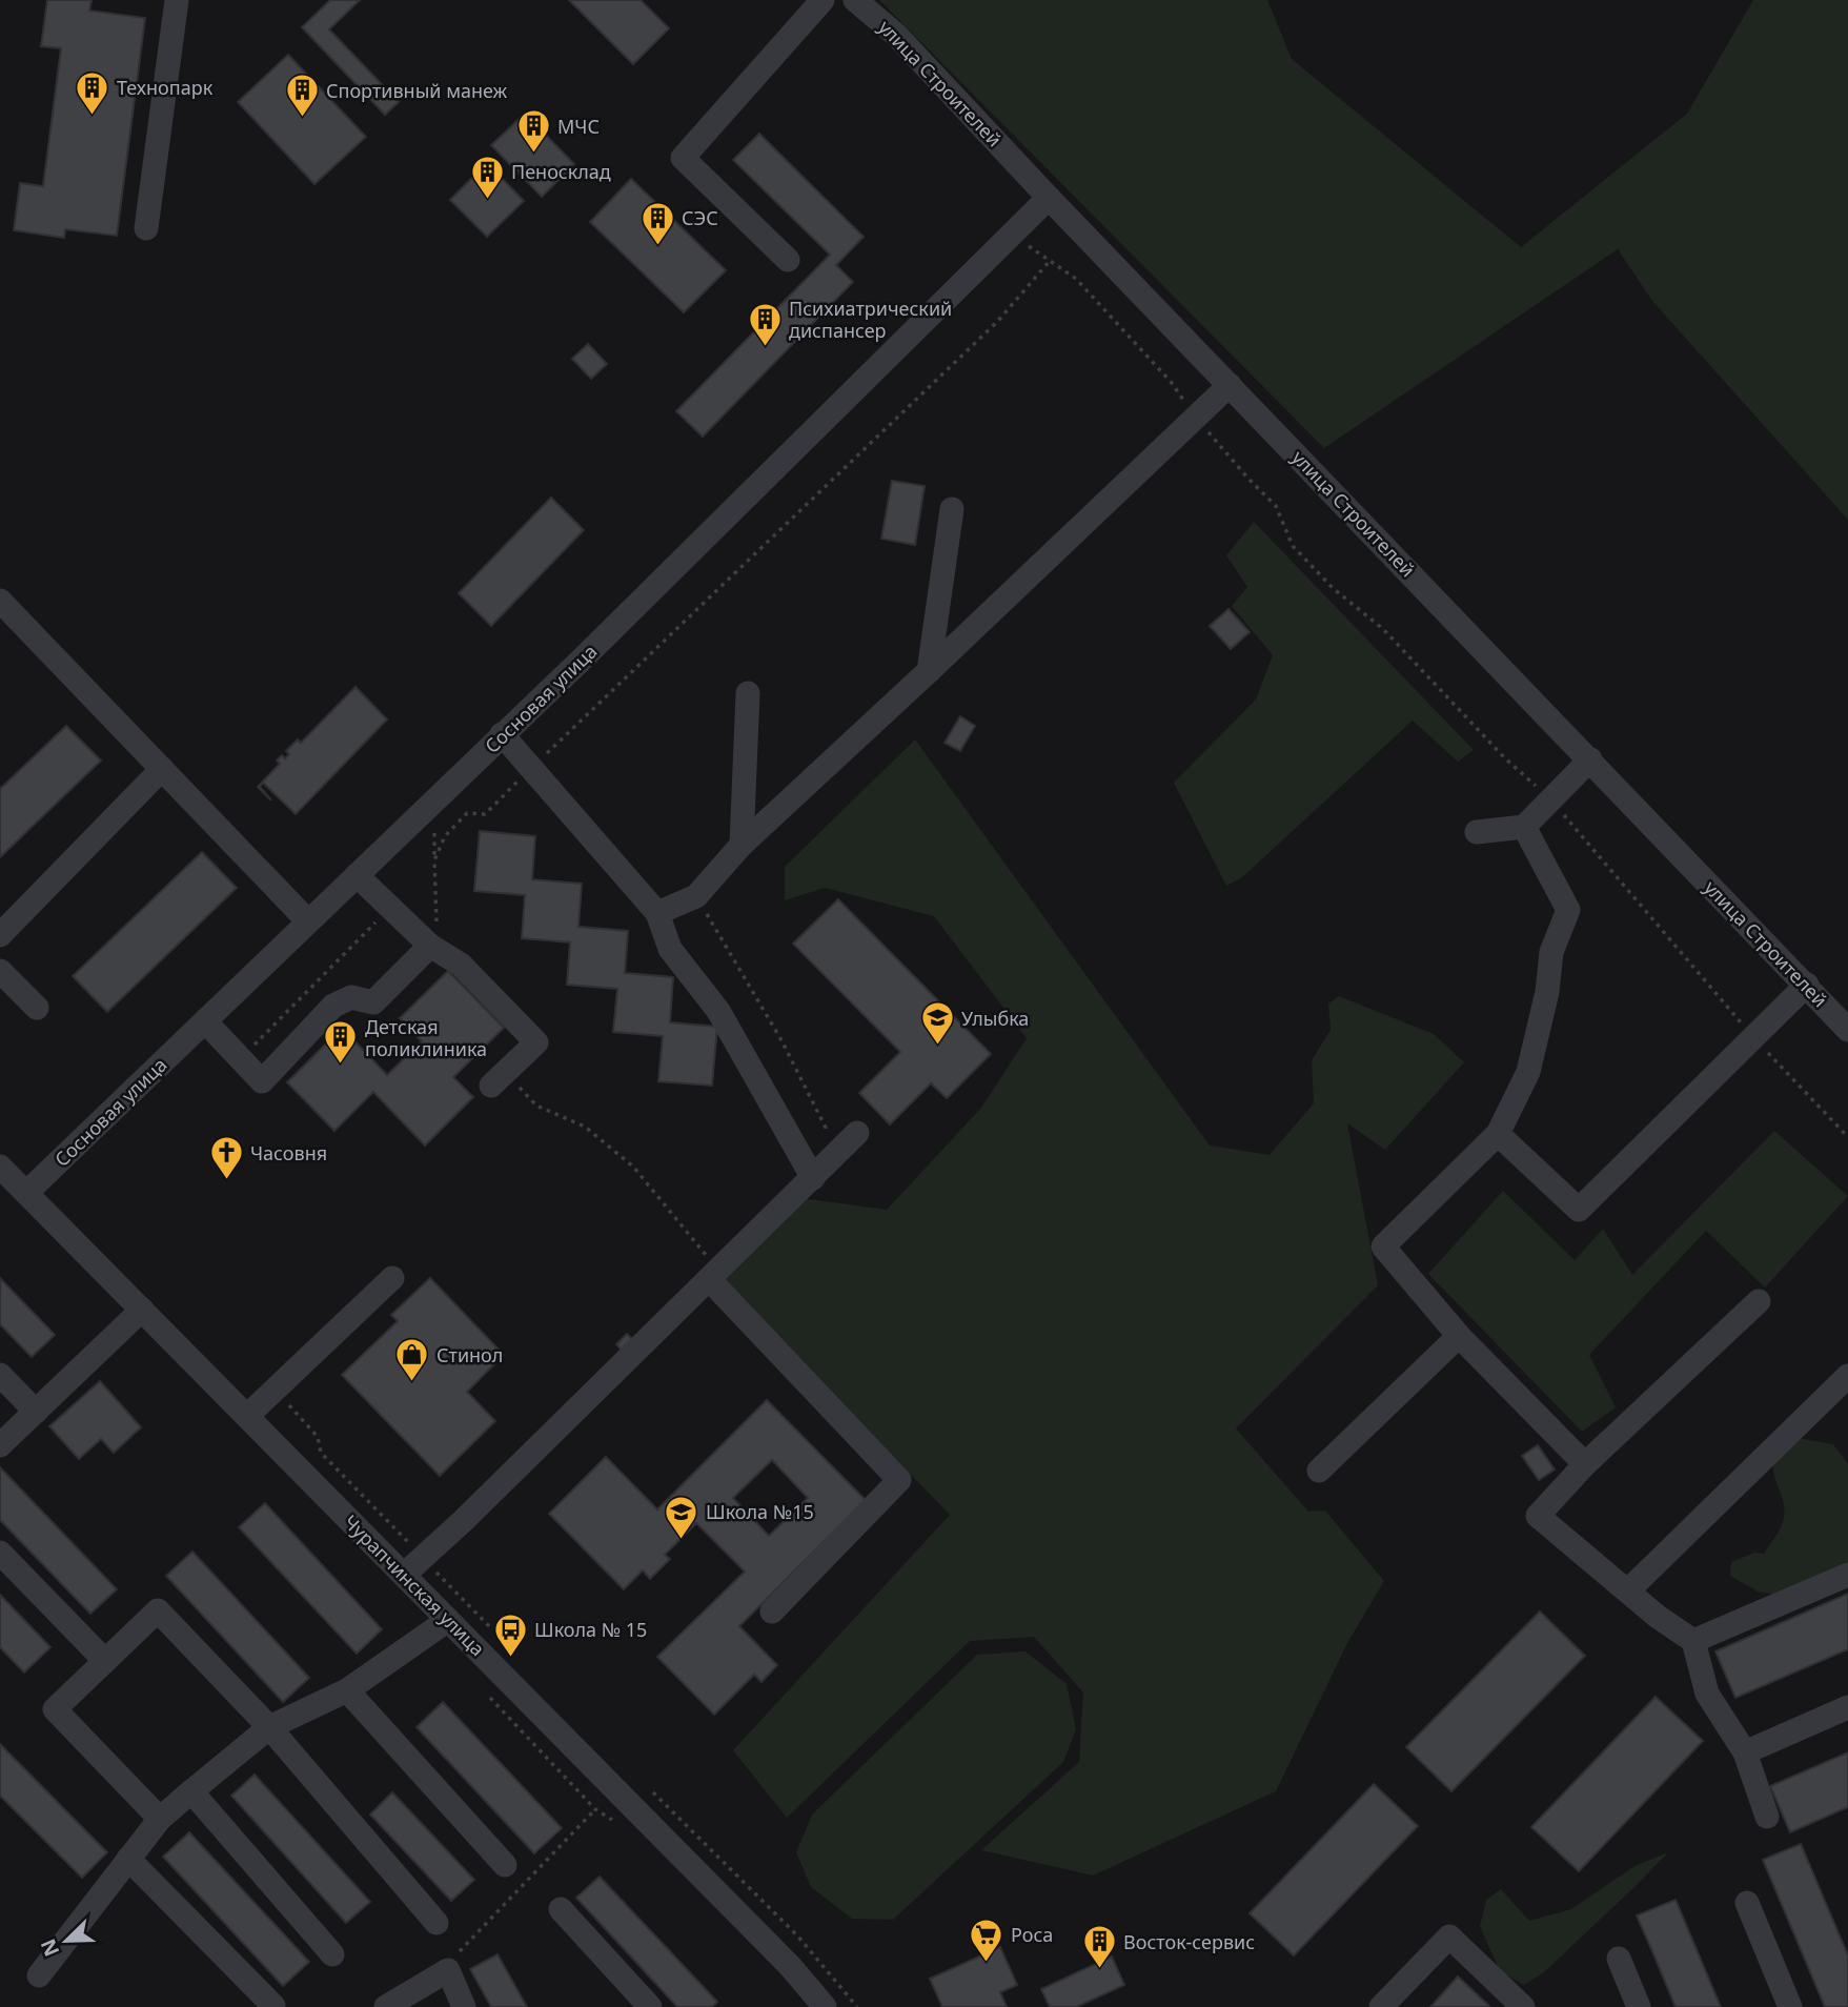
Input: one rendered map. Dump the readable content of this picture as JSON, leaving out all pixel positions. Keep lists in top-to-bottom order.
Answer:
{
  "streets": {
    "street": ["улица Строителей", "Сосновая улица", "Чурапчинская улица"]
  },
  "crossings": [
    ["улица Строителей", "Сосновая улица"],
    ["Сосновая улица", "Чурапчинская улица"]
  ],
  "places": {
    "building": [
      "Технопарк",
      "Спортивный манеж",
      "МЧС",
      "Пеносклад",
      "СЭС",
      "Психиатрический диспансер",
      "Детская поликлиника",
      "Восток-сервис"
    ],
    "school or university": ["Улыбка", "Школа №15"],
    "church": ["Часовня"],
    "shop": ["Стинол"],
    "bus stop": ["Школа № 15"],
    "supermarket": ["Роса"]
  },
  "north": "bottom left"
}
